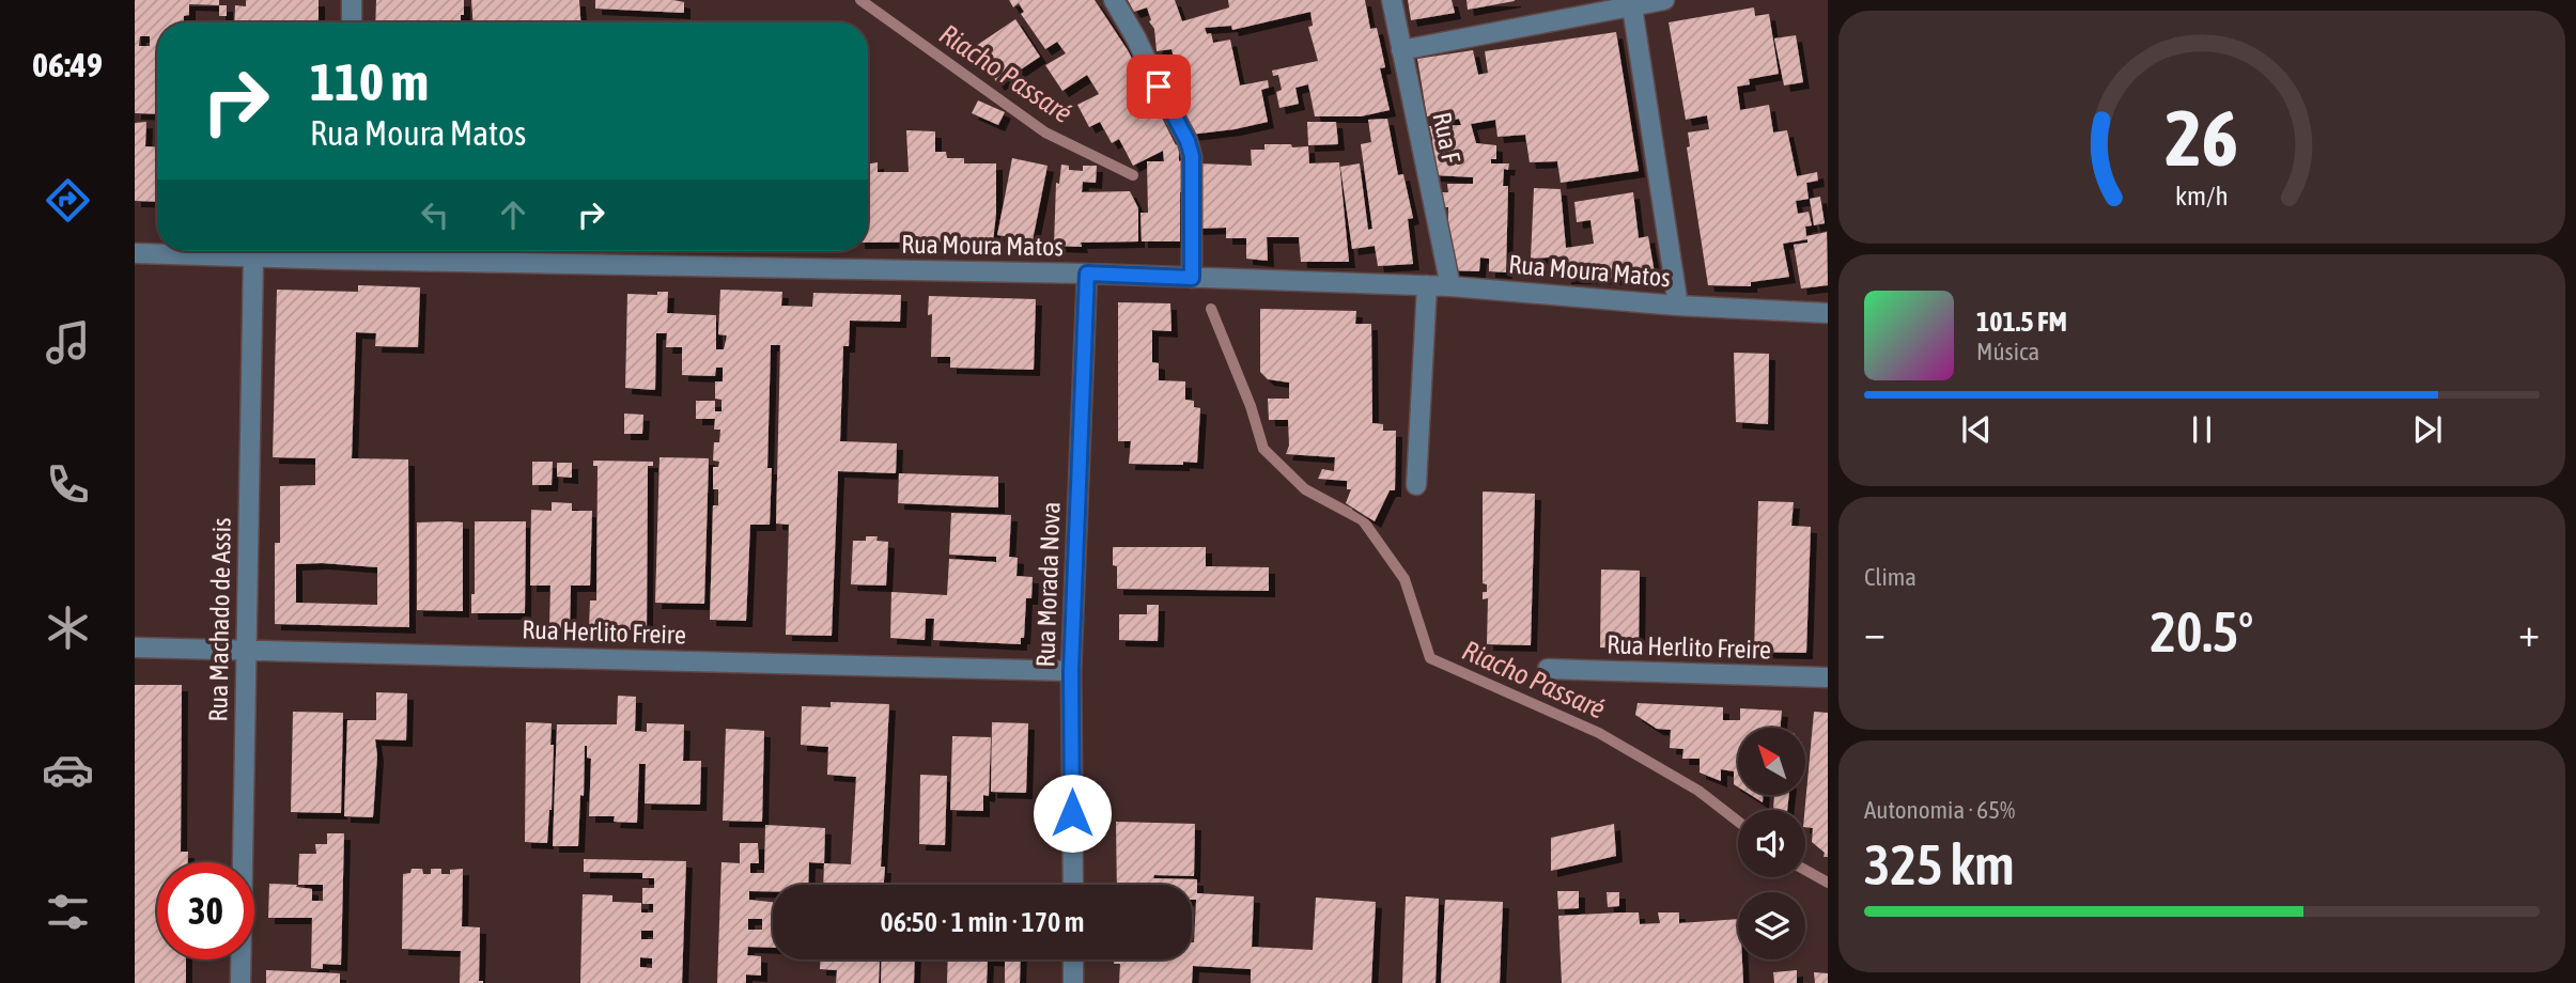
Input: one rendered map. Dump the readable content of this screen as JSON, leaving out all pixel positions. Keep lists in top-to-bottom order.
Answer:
{
  "streets": {
    "street": [
      "Rua F",
      "Rua Moura Matos",
      "Rua Morada Nova",
      "Rua Machado de Assis",
      "Rua Herlito Freire"
    ]
  },
  "crossings": [
    ["Rua F", "Rua Moura Matos"],
    ["Rua Moura Matos", "Rua Morada Nova"],
    ["Rua Moura Matos", "Rua Machado de Assis"],
    ["Rua Morada Nova", "Rua Herlito Freire"],
    ["Rua Machado de Assis", "Rua Herlito Freire"]
  ],
  "water": ["Riacho Passaré"],
  "north": "top left",
  "page": {
    "tabs": "06:49",
    "turn": ["110 m", "Rua Moura Matos"],
    "song": ["101.5 FM", "Música"],
    "tile": [
      "Clima",
      ["Autonomia · 65%", "325 km"]
    ],
    "heat": ["−", "20.5°", "+"],
    "limit": "30",
    "trip": "06:50 · 1 min · 170 m",
    "gauge": ["26", "km/h"]
  }
}
